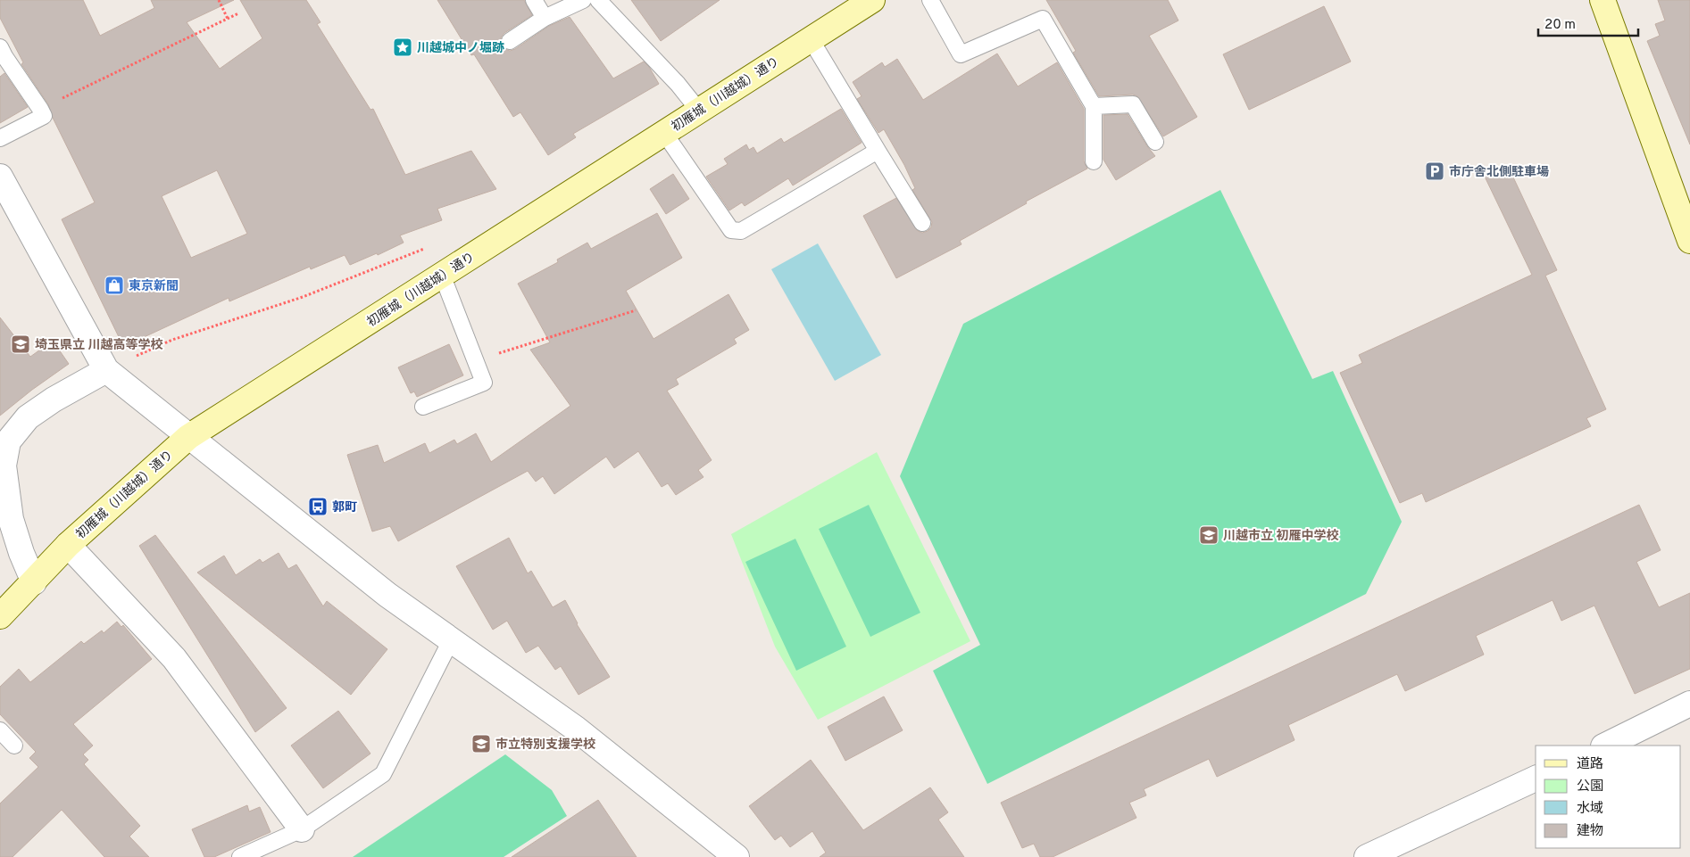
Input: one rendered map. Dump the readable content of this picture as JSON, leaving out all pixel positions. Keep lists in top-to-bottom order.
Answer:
{
  "streets": {
    "street": ["初雁城（川越城）通り"]
  },
  "places": {
    "place": ["川越城中ノ堀跡"],
    "parking": ["市庁舎北側駐車場"],
    "shop": ["東京新聞"],
    "school or university": ["埼玉県立 川越高等学校", "川越市立 初雁中学校", "市立特別支援学校"],
    "bus stop": ["郭町"]
  },
  "legend": [
    "道路",
    "公園",
    "水域",
    "建物"
  ],
  "scale_bar": "20 m"
}
